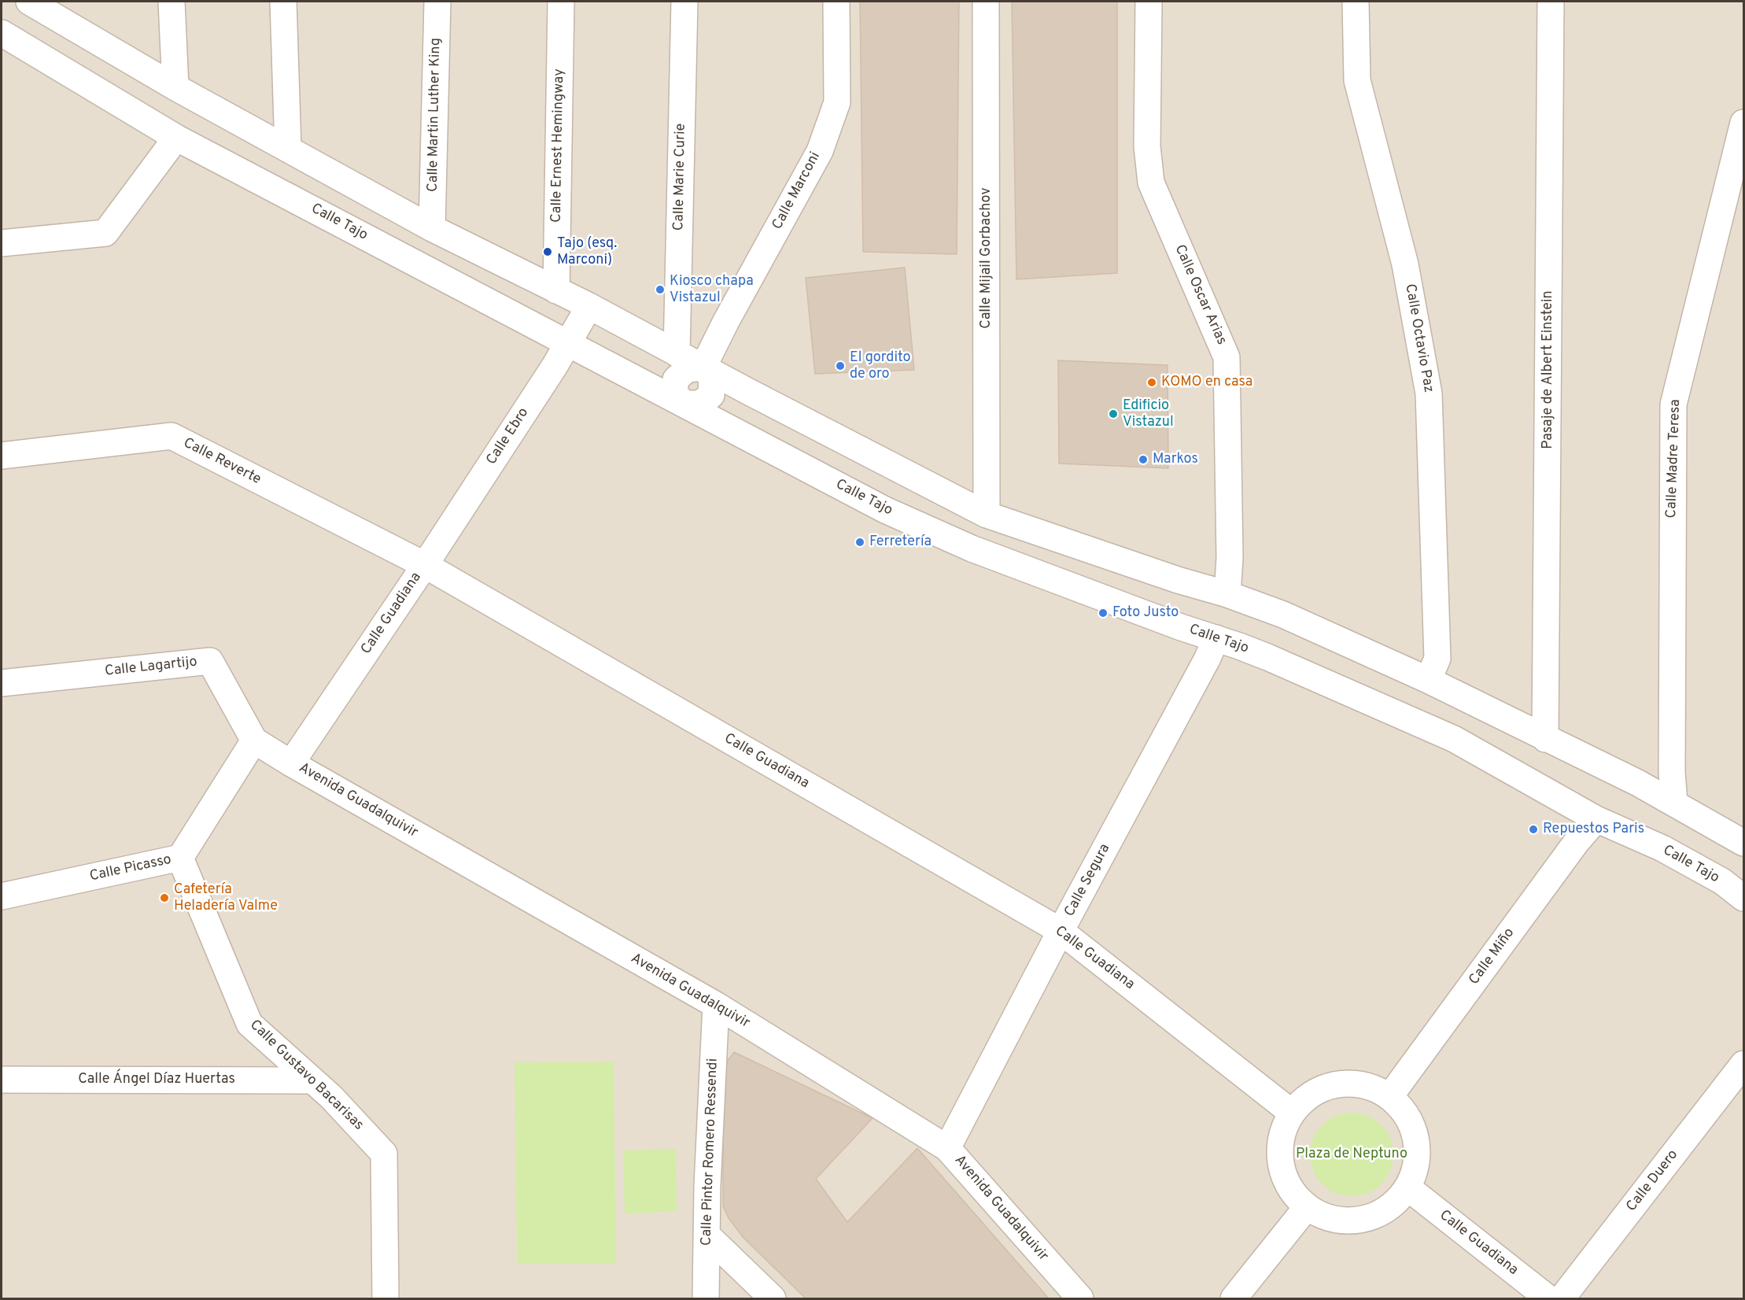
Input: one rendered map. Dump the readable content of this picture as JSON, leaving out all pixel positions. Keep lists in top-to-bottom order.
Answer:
{
  "streets": {
    "street": [
      "Calle Martin Luther King",
      "Calle Ernest Hemingway",
      "Calle Marie Curie",
      "Calle Marconi",
      "Calle Tajo",
      "Calle Mijail Gorbachov",
      "Calle Oscar Arias",
      "Calle Octavio Paz",
      "Pasaje de Albert Einstein",
      "Calle Ebro",
      "Calle Madre Teresa",
      "Calle Reverte",
      "Calle Guadiana",
      "Calle Lagartijo",
      "Avenida Guadalquivir",
      "Calle Picasso",
      "Calle Segura",
      "Calle Miño",
      "Calle Gustavo Bacarisas",
      "Calle Ángel Díaz Huertas",
      "Calle Pintor Romero Ressendi",
      "Calle Duero"
    ]
  },
  "crossings": [
    ["Calle Tajo", "Calle Ebro"],
    ["Calle Tajo", "Calle Segura"],
    ["Calle Tajo", "Calle Miño"],
    ["Calle Ebro", "Calle Reverte"],
    ["Calle Ebro", "Calle Guadiana"],
    ["Calle Reverte", "Calle Guadiana"],
    ["Calle Guadiana", "Avenida Guadalquivir"],
    ["Calle Guadiana", "Calle Segura"],
    ["Calle Guadiana", "Calle Miño"],
    ["Calle Lagartijo", "Avenida Guadalquivir"],
    ["Calle Lagartijo", "Calle Picasso"],
    ["Avenida Guadalquivir", "Calle Picasso"],
    ["Avenida Guadalquivir", "Calle Segura"],
    ["Avenida Guadalquivir", "Calle Pintor Romero Ressendi"],
    ["Calle Picasso", "Calle Gustavo Bacarisas"],
    ["Calle Gustavo Bacarisas", "Calle Ángel Díaz Huertas"]
  ],
  "parks": ["Plaza de Neptuno"],
  "places": [
    "Tajo (esq. Marconi)",
    "Kiosco chapa Vistazul",
    "El gordito de oro",
    "KOMO en casa",
    "Edificio Vistazul",
    "Markos",
    "Ferretería",
    "Foto Justo",
    "Repuestos Paris",
    "Cafetería Heladería Valme"
  ]
}
